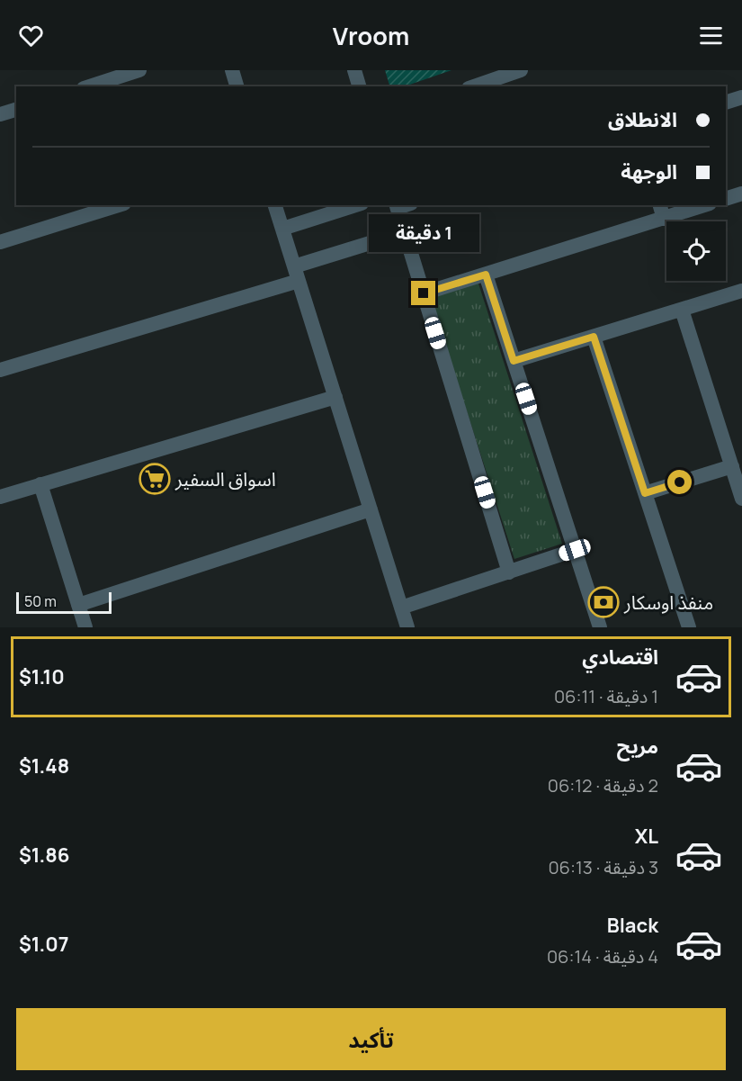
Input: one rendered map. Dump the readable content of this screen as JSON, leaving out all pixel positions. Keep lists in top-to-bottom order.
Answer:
{
  "places": {
    "supermarket": ["اسواق السفير"],
    "bank": ["منفذ اوسكار"]
  },
  "scale_bar": "50 m",
  "page": {
    "header": "Vroom",
    "banner": ["الانطلاق", "الوجهة"],
    "bubble": "1 دقيقة",
    "scale": "50 m",
    "list": [
      {
        "name": "اقتصادي",
        "note": "1 دقيقة · 06:11",
        "value": "$1.10"
      },
      {
        "name": "مريح",
        "note": "2 دقيقة · 06:12",
        "value": "$1.48"
      },
      {
        "name": "XL",
        "note": "3 دقيقة · 06:13",
        "value": "$1.86"
      },
      {
        "name": "Black",
        "note": "4 دقيقة · 06:14",
        "value": "$1.07"
      }
    ],
    "buttons": "تأكيد"
  }
}
